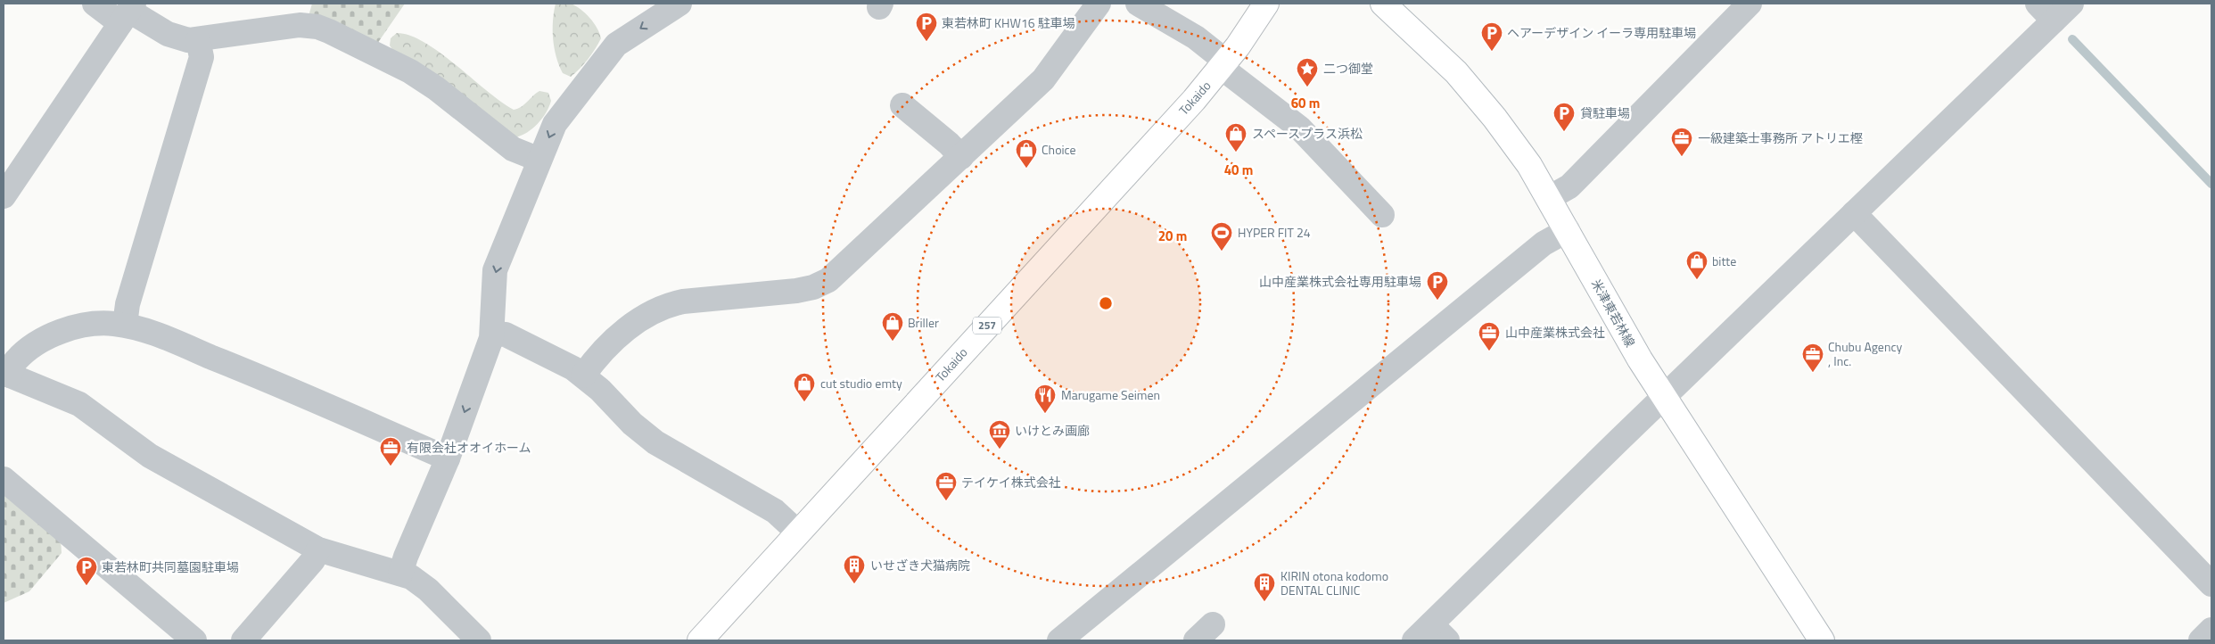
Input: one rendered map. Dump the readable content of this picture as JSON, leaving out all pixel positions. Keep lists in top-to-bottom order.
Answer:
{
  "streets": {
    "main road": ["Tokaido", "米津東若林線", "257"]
  },
  "places": {
    "parking": [
      "東若林町 KHW16 駐車場",
      "ヘアーデザイン イーラ専用駐車場",
      "貸駐車場",
      "山中産業株式会社専用駐車場",
      "東若林町共同墓園駐車場"
    ],
    "place": ["二つ御堂"],
    "shop": [
      "スペースプラス浜松",
      "Choice",
      "bitte",
      "Briller",
      "cut studio emty"
    ],
    "office": [
      "一級建築士事務所 アトリエ樫",
      "山中産業株式会社",
      "Chubu Agency , Inc.",
      "有限会社オオイホーム",
      "テイケイ株式会社"
    ],
    "sports": ["HYPER FIT 24"],
    "restaurant": ["Marugame Seimen"],
    "museum": ["いけとみ画廊"],
    "building": ["いせざき犬猫病院", "KIRIN otona kodomo DENTAL CLINIC"]
  },
  "rings": ["60 m", "40 m", "20 m"]
}
